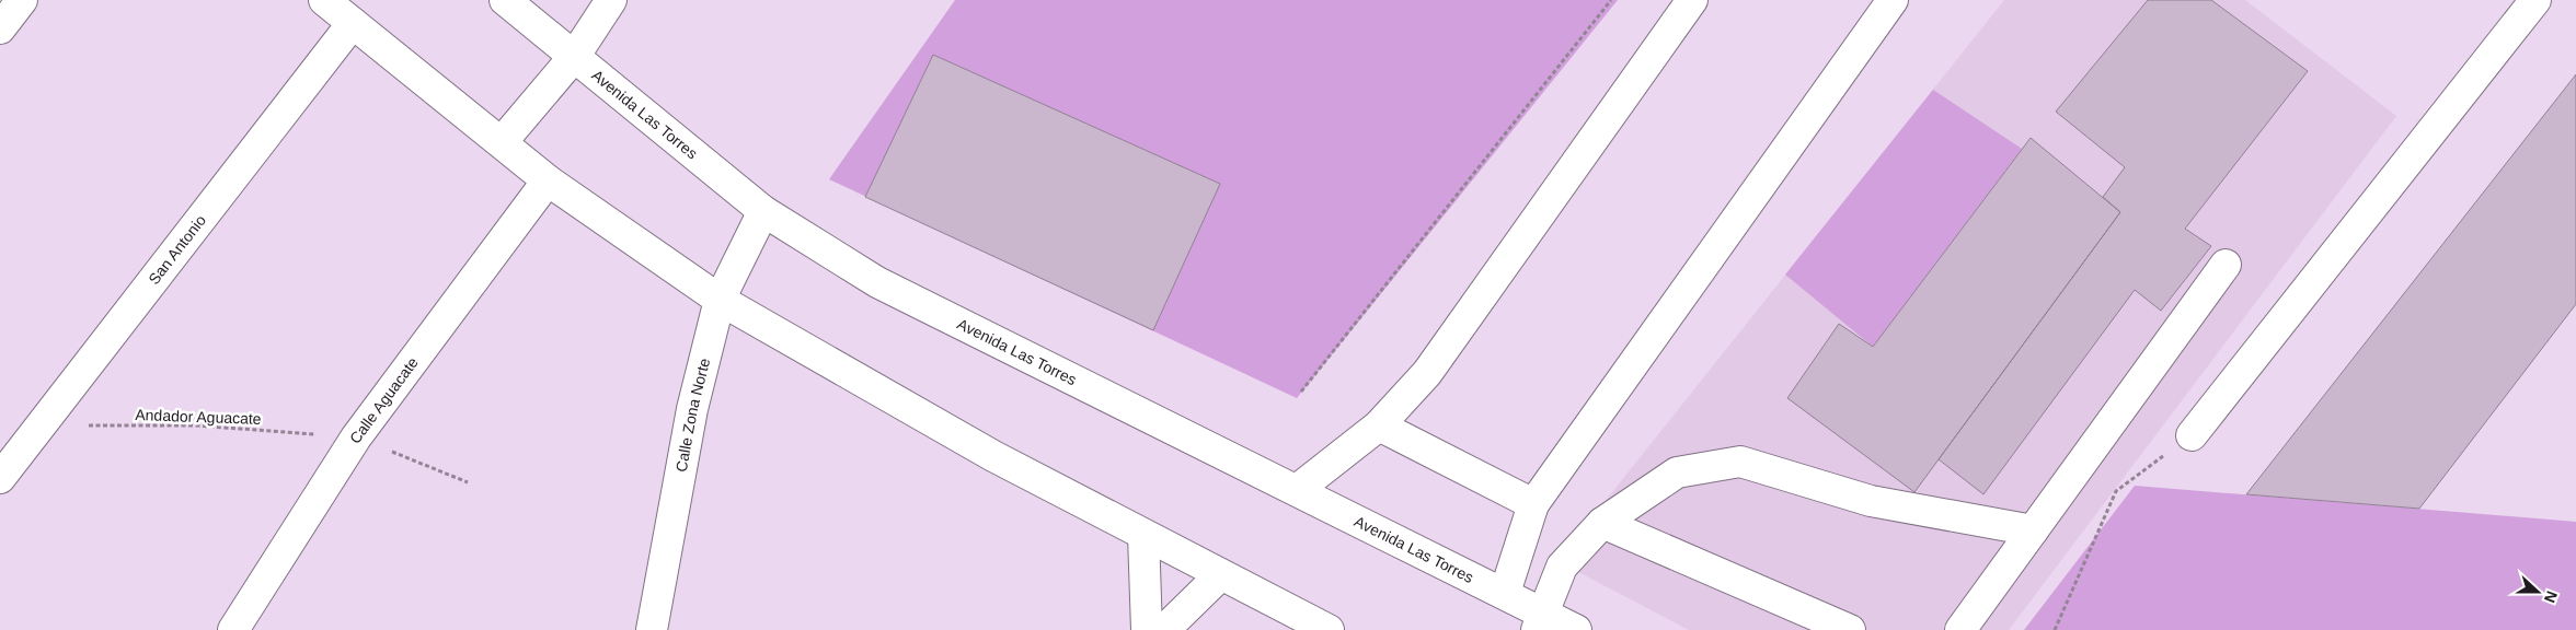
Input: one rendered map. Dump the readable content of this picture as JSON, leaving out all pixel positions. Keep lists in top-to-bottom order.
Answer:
{
  "streets": {
    "street": [
      "Avenida Las Torres",
      "San Antonio",
      "Calle Aguacate",
      "Calle Zona Norte"
    ],
    "path": ["Andador Aguacate"]
  },
  "crossings": [
    ["Avenida Las Torres", "Calle Zona Norte"],
    ["San Antonio", "Andador Aguacate"],
    ["Calle Aguacate", "Andador Aguacate"]
  ],
  "north": "right"
}
